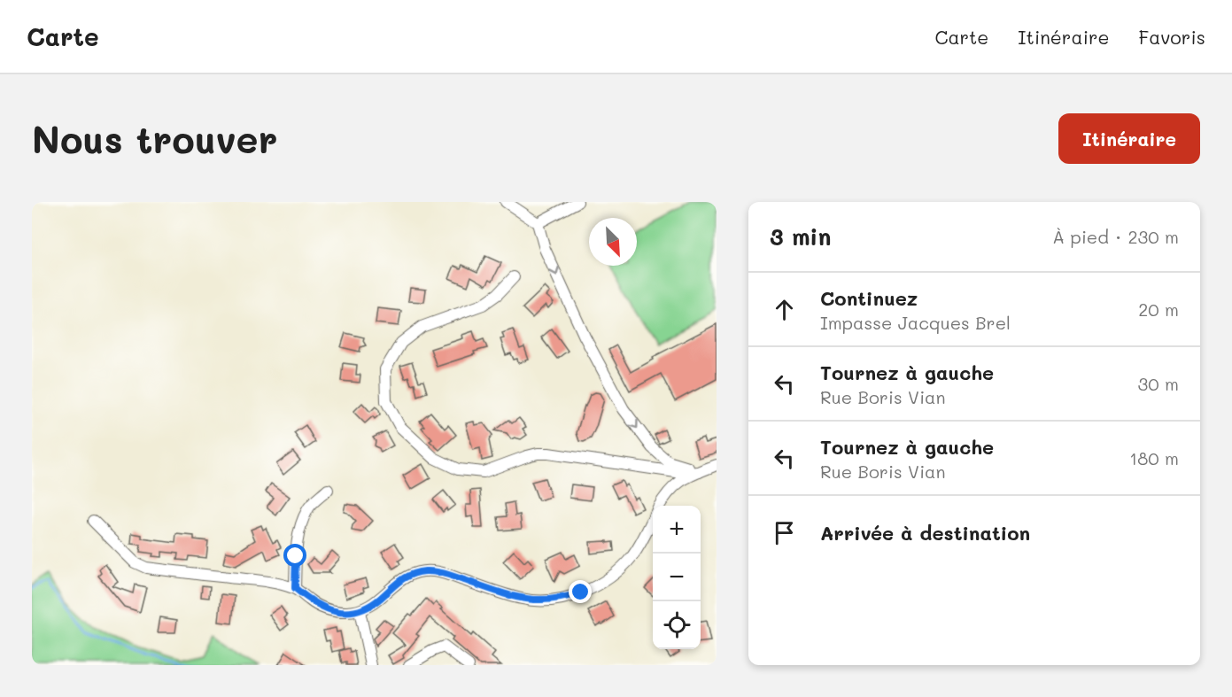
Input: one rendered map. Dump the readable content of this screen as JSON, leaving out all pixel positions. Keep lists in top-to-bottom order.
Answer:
{
  "north": "bottom right",
  "page": {
    "header": "Carte",
    "nav": ["Carte", "Itinéraire", "Favoris"],
    "buttons": "Itinéraire",
    "title": "Nous trouver",
    "heading": ["3 min", "À pied · 230 m"],
    "list": [
      ["Continuez", "Impasse Jacques Brel", "20 m"],
      ["Tournez à gauche", "Rue Boris Vian", "30 m"],
      ["Tournez à gauche", "Rue Boris Vian", "180 m"],
      "Arrivée à destination"
    ],
    "map_buttons": ["+", "−"]
  }
}
